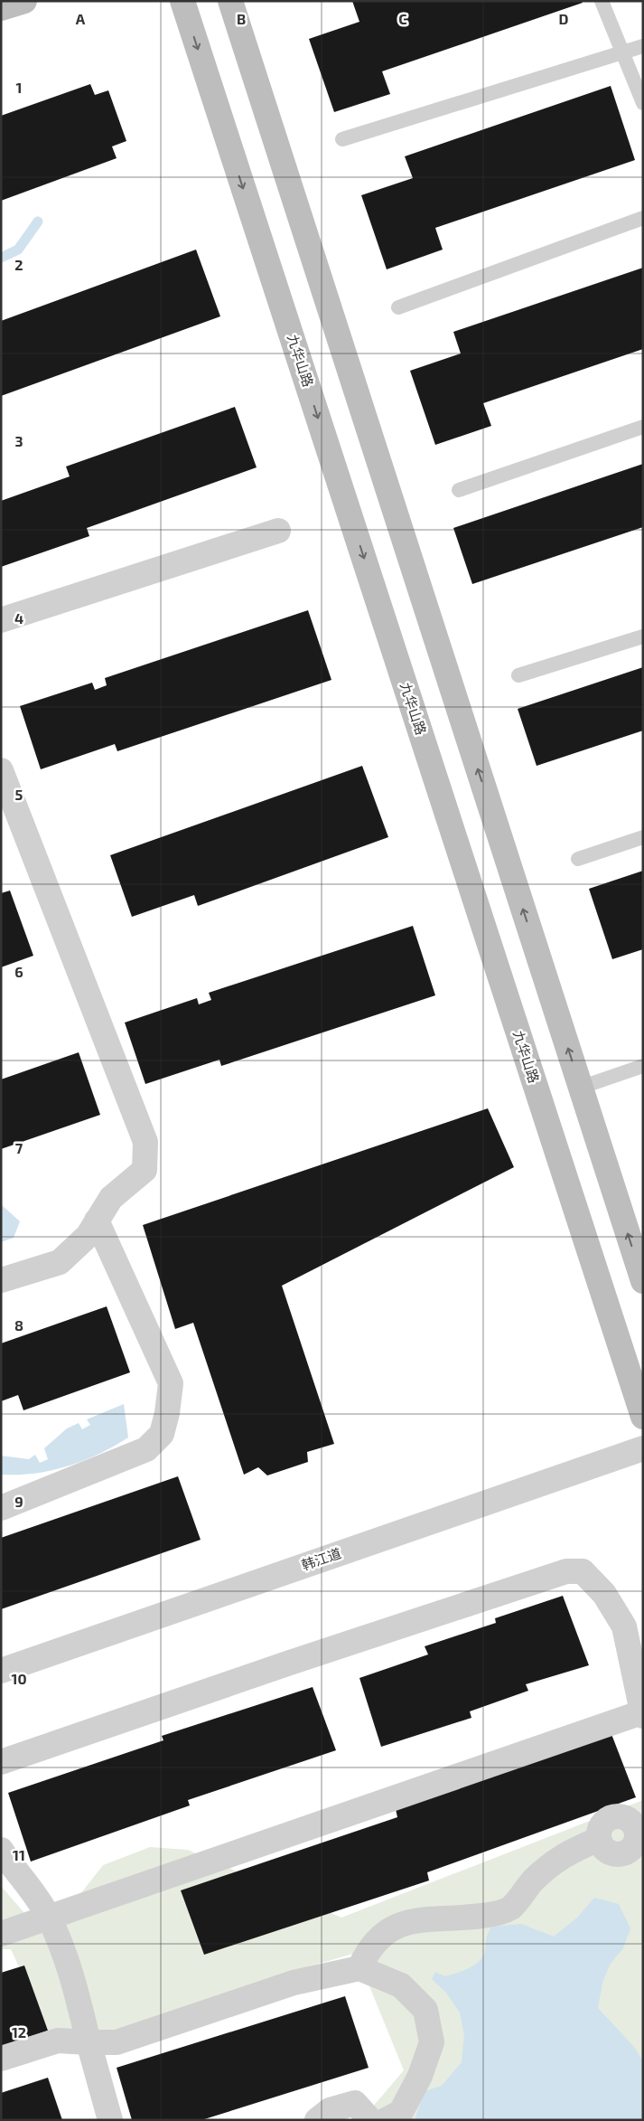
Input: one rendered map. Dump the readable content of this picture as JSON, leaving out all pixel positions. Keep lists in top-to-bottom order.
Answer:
{
  "streets": {
    "street": ["九华山路", "韩江道"]
  },
  "grid": {
    "columns": [
      "A",
      "B",
      "C",
      "D"
    ],
    "rows": [
      "1",
      "2",
      "3",
      "4",
      "5",
      "6",
      "7",
      "8",
      "9",
      "10",
      "11",
      "12"
    ]
  }
}
